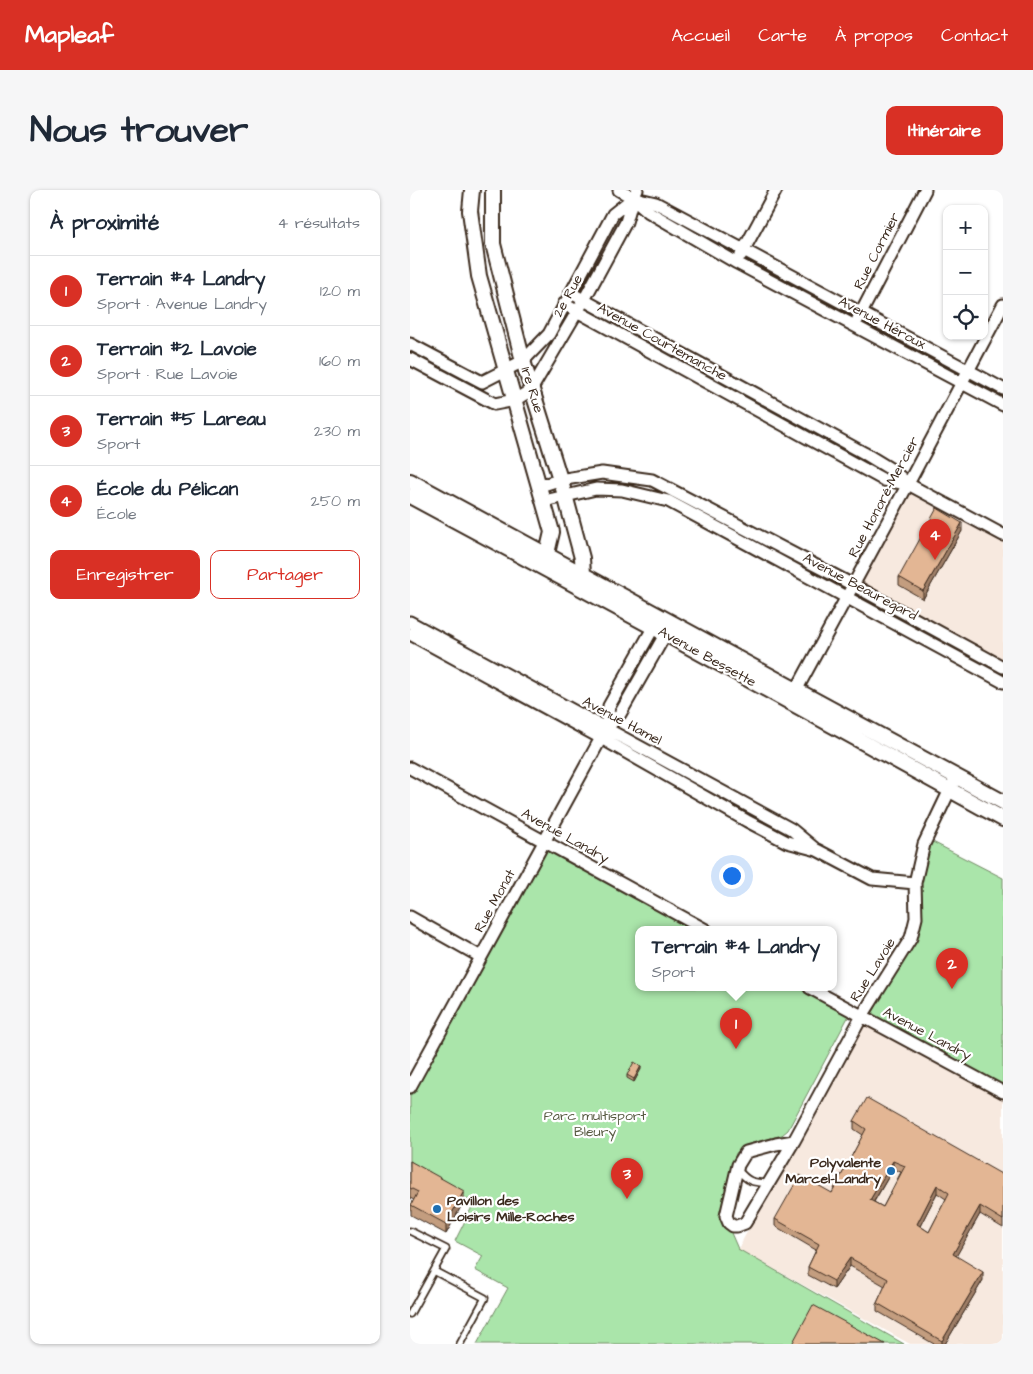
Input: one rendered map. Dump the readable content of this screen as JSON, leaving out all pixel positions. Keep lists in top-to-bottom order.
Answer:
{
  "streets": {
    "street": [
      "Rue Cormier",
      "2e Rue",
      "Avenue Héroux",
      "Avenue Courtemanche",
      "1re Rue",
      "Rue Honoré-Mercier",
      "Avenue Beauregard",
      "Avenue Bessette",
      "Avenue Hamel",
      "Avenue Landry",
      "Rue Monat",
      "Rue Lavoie"
    ]
  },
  "crossings": [
    ["Rue Cormier", "Avenue Héroux"],
    ["2e Rue", "Avenue Héroux"],
    ["2e Rue", "Avenue Courtemanche"],
    ["2e Rue", "1re Rue"],
    ["Avenue Héroux", "Rue Honoré-Mercier"],
    ["Avenue Courtemanche", "Rue Honoré-Mercier"],
    ["1re Rue", "Avenue Beauregard"],
    ["1re Rue", "Avenue Bessette"],
    ["Rue Honoré-Mercier", "Avenue Beauregard"],
    ["Rue Honoré-Mercier", "Avenue Bessette"],
    ["Avenue Bessette", "Rue Monat"],
    ["Avenue Bessette", "Rue Lavoie"],
    ["Avenue Hamel", "Rue Monat"],
    ["Avenue Hamel", "Rue Lavoie"],
    ["Avenue Landry", "Rue Monat"],
    ["Avenue Landry", "Rue Lavoie"]
  ],
  "parks": ["Parc multisport Bleury"],
  "places": ["Polyvalente Marcel-Landry", "Pavillon des Loisirs Mille-Roches"],
  "page": {
    "header": "Mapleaf",
    "nav": [
      "Accueil",
      "Carte",
      "À propos",
      "Contact"
    ],
    "title": "Nous trouver",
    "buttons": [
      "Itinéraire",
      ["Enregistrer", "Partager"]
    ],
    "heading": ["À proximité", "4 résultats"],
    "map_buttons": ["+", "−"],
    "list": [
      {
        "mark": "1",
        "name": "Terrain #4 Landry",
        "note": "Sport · Avenue Landry",
        "value": "120 m"
      },
      {
        "mark": "2",
        "name": "Terrain #2 Lavoie",
        "note": "Sport · Rue Lavoie",
        "value": "160 m"
      },
      {
        "mark": "3",
        "name": "Terrain #5 Lareau",
        "note": "Sport",
        "value": "230 m"
      },
      {
        "mark": "4",
        "name": "École du Pélican",
        "note": "École",
        "value": "250 m"
      }
    ],
    "pins": [
      "4",
      "2",
      "1",
      "3"
    ],
    "popup": ["Terrain #4 Landry", "Sport"]
  }
}
